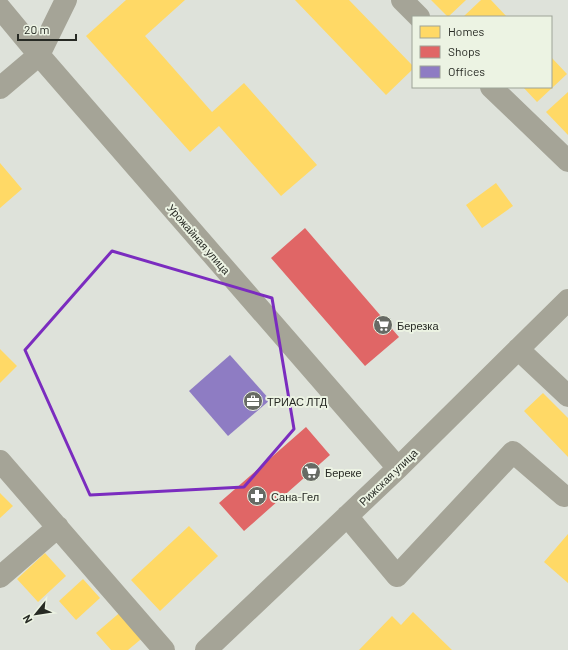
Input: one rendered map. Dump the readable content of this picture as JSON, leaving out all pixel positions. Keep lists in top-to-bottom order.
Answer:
{
  "streets": {
    "street": ["Урожайная улица", "Рижская улица"]
  },
  "crossings": [
    ["Урожайная улица", "Рижская улица"]
  ],
  "places": {
    "supermarket": ["Березка", "Береке"],
    "office": ["ТРИАС ЛТД"],
    "pharmacy": ["Сана-Гел"]
  },
  "legend": ["Homes", "Shops", "Offices"],
  "scale_bar": "20 m",
  "north": "bottom left"
}
